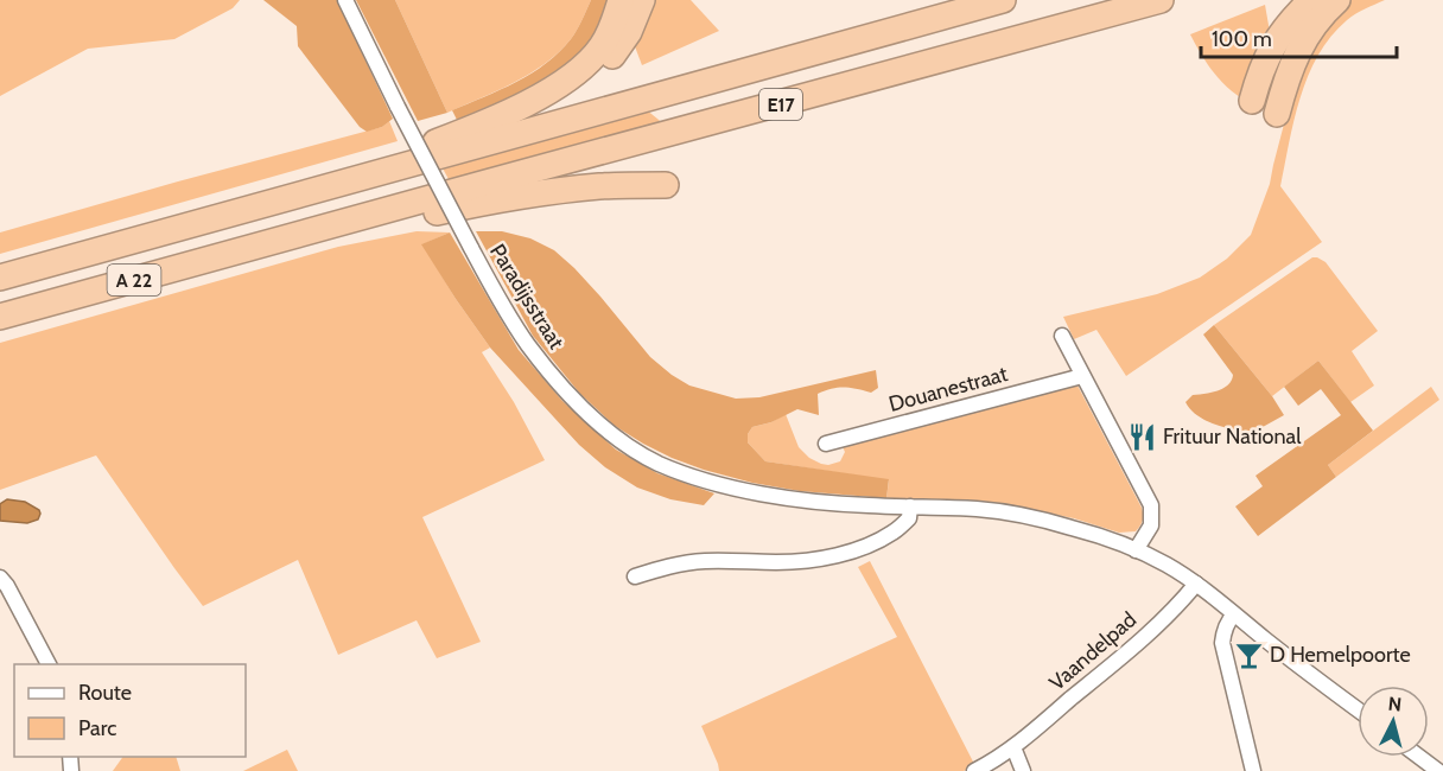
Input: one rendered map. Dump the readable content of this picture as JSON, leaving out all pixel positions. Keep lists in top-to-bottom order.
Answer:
{
  "streets": {
    "highway": ["E17", "A 22"],
    "street": ["Paradijsstraat", "Douanestraat", "Vaandelpad"]
  },
  "crossings": [
    ["E17", "A 22"],
    ["Paradijsstraat", "Vaandelpad"]
  ],
  "places": {
    "restaurant": ["Frituur National"],
    "bar": ["D Hemelpoorte"]
  },
  "legend": ["Route", "Parc"],
  "scale_bar": "100 m",
  "north": "top"
}
